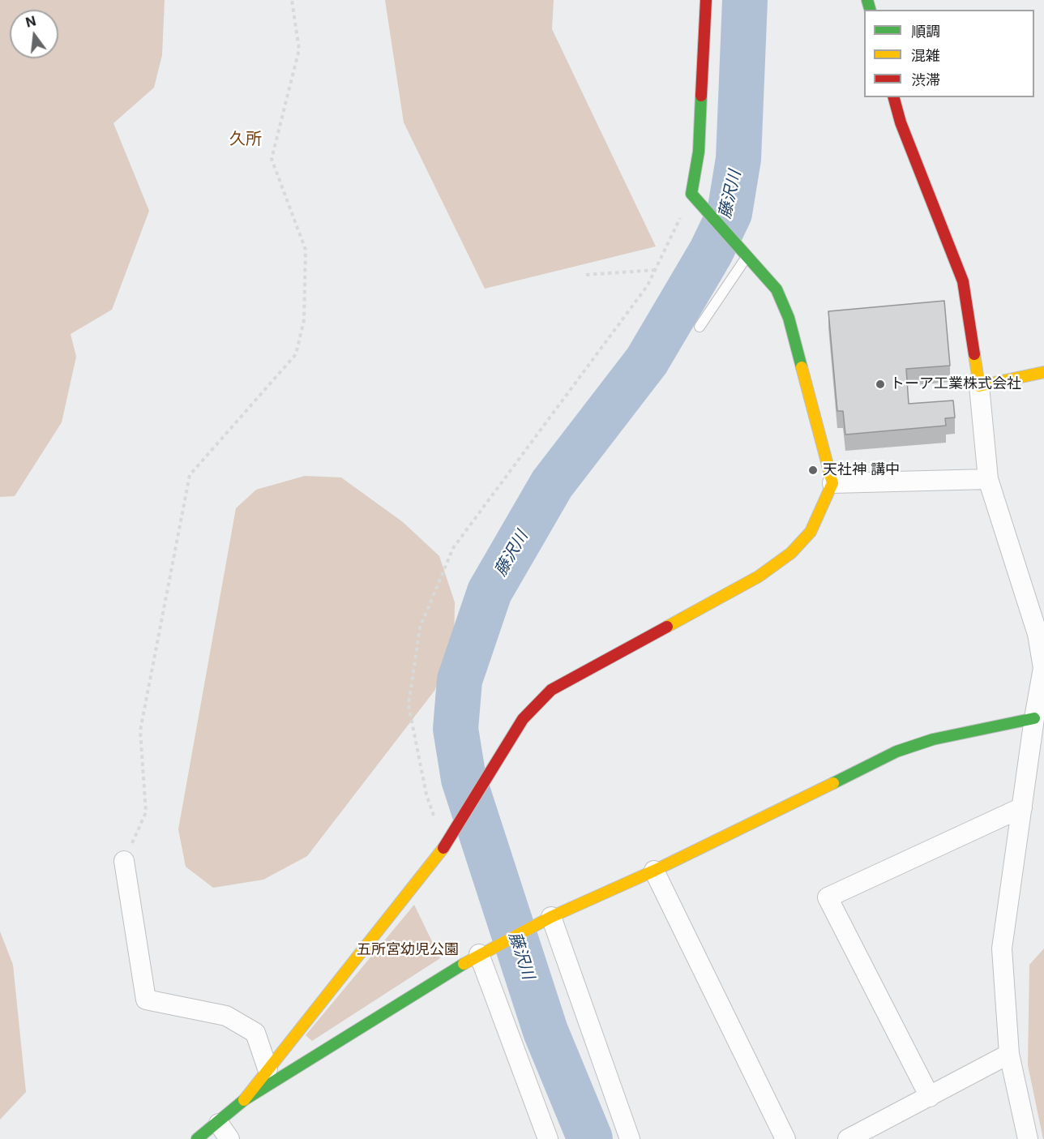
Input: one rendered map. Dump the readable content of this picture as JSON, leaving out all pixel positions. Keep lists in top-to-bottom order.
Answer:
{
  "districts": ["久所"],
  "water": ["藤沢川"],
  "parks": ["五所宮幼児公園"],
  "places": ["トーア工業株式会社", "天社神 講中"],
  "legend": ["順調", "混雑", "渋滞"],
  "north": "top"
}
